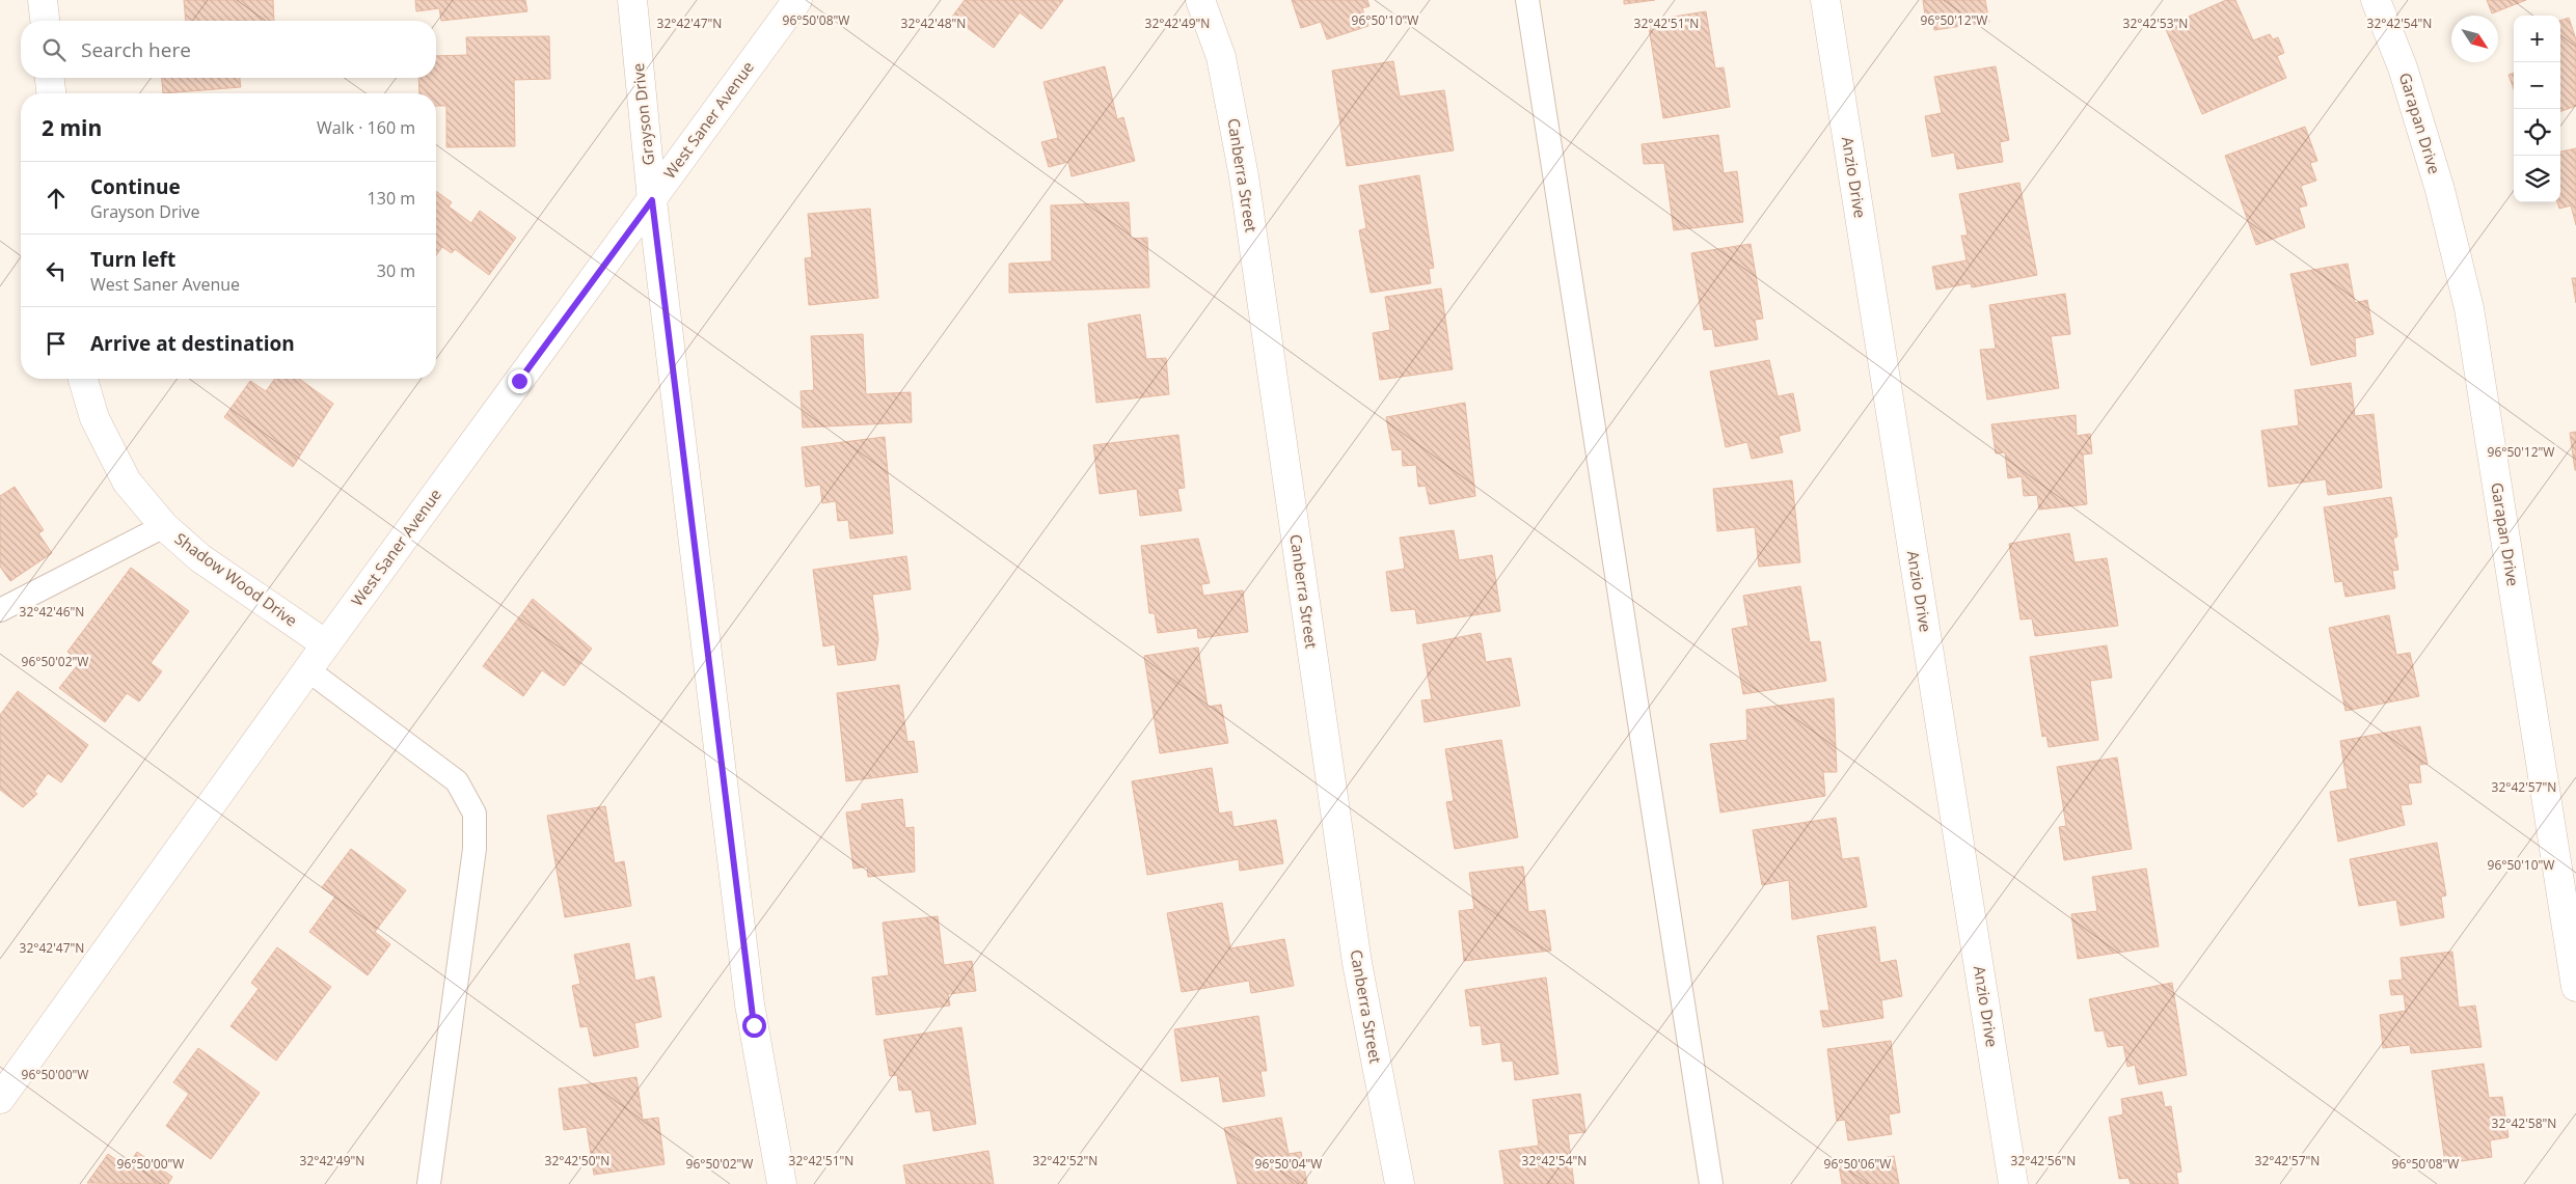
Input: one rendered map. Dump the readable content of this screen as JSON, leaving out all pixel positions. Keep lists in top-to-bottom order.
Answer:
{
  "streets": {
    "street": [
      "Grayson Drive",
      "West Saner Avenue",
      "Garapan Drive",
      "Canberra Street",
      "Anzio Drive",
      "Shadow Wood Drive"
    ]
  },
  "crossings": [
    ["Grayson Drive", "West Saner Avenue"],
    ["West Saner Avenue", "Shadow Wood Drive"]
  ],
  "north": "bottom right",
  "page": {
    "map_buttons": ["+", "−"],
    "search": "Search here",
    "heading": ["2 min", "Walk · 160 m"],
    "list": [
      ["Continue", "Grayson Drive", "130 m"],
      ["Turn left", "West Saner Avenue", "30 m"],
      "Arrive at destination"
    ]
  },
  "coordinates": [
    "96°50'12\"W",
    "96°50'08\"W",
    "96°50'10\"W",
    "32°42'47\"N",
    "32°42'49\"N",
    "32°42'51\"N",
    "32°42'53\"N",
    "32°42'54\"N",
    "32°42'48\"N",
    "32°42'46\"N",
    "96°50'02\"W",
    "32°42'57\"N",
    "96°50'00\"W",
    "32°42'58\"N",
    "32°42'50\"N",
    "32°42'52\"N",
    "32°42'56\"N",
    "96°50'04\"W",
    "96°50'06\"W"
  ]
}
